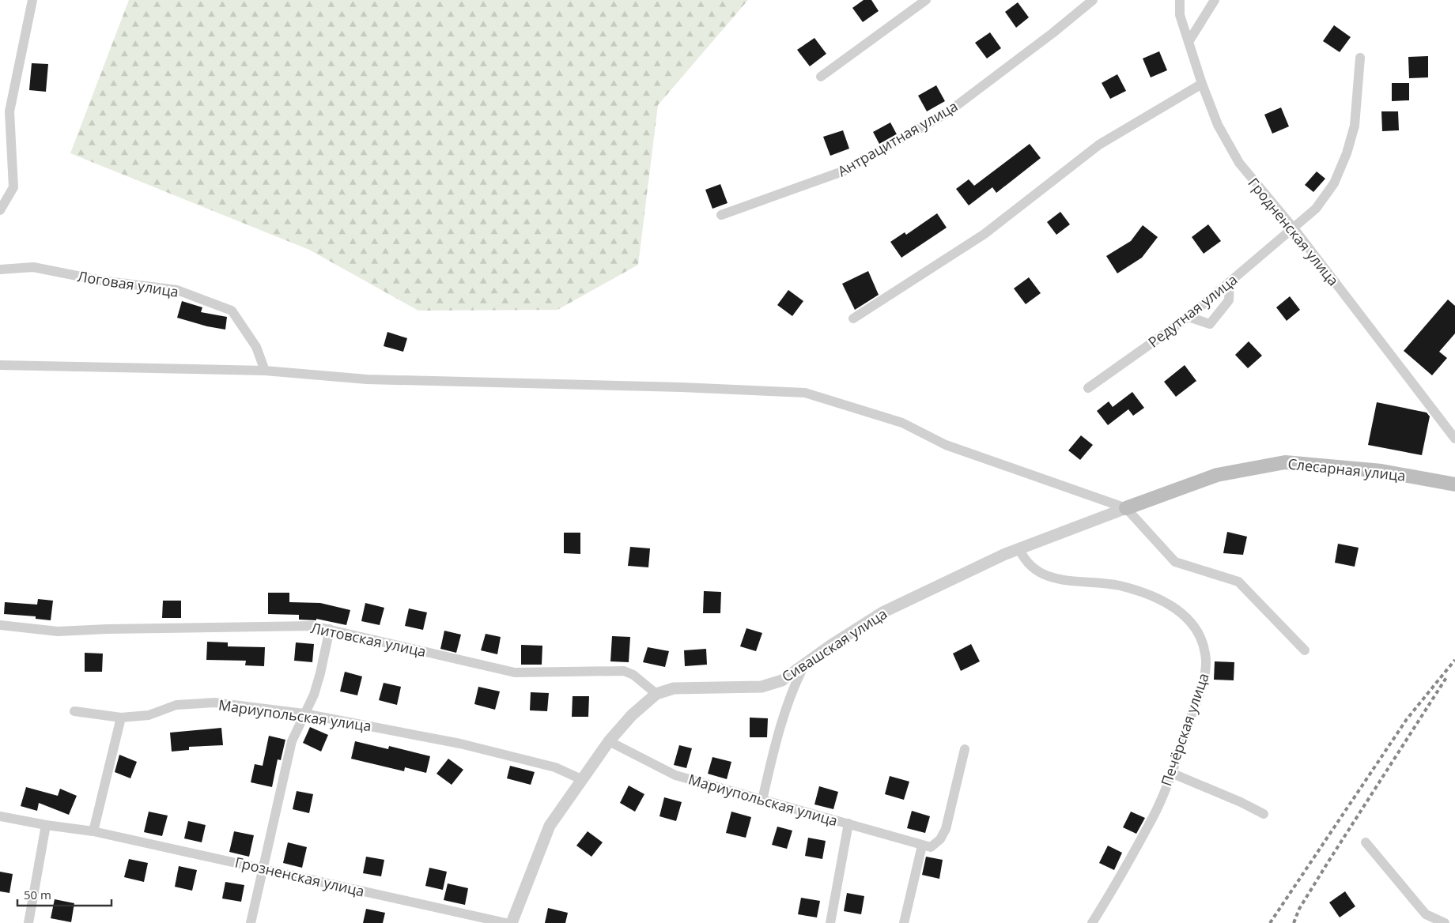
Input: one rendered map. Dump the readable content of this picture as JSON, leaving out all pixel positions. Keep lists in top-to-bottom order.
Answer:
{
  "streets": {
    "main road": ["Слесарная улица"],
    "street": [
      "Антрацитная улица",
      "Гродненская улица",
      "Логовая улица",
      "Редутная улица",
      "Литовская улица",
      "Сивашская улица",
      "Мариупольская улица",
      "Печёрская улица",
      "Грозненская улица"
    ]
  },
  "crossings": [
    ["Гродненская улица", "Редутная улица"],
    ["Слесарная улица", "Сивашская улица"],
    ["Литовская улица", "Сивашская улица"],
    ["Сивашская улица", "Мариупольская улица"],
    ["Сивашская улица", "Печёрская улица"]
  ],
  "scale_bar": "50 m"
}
